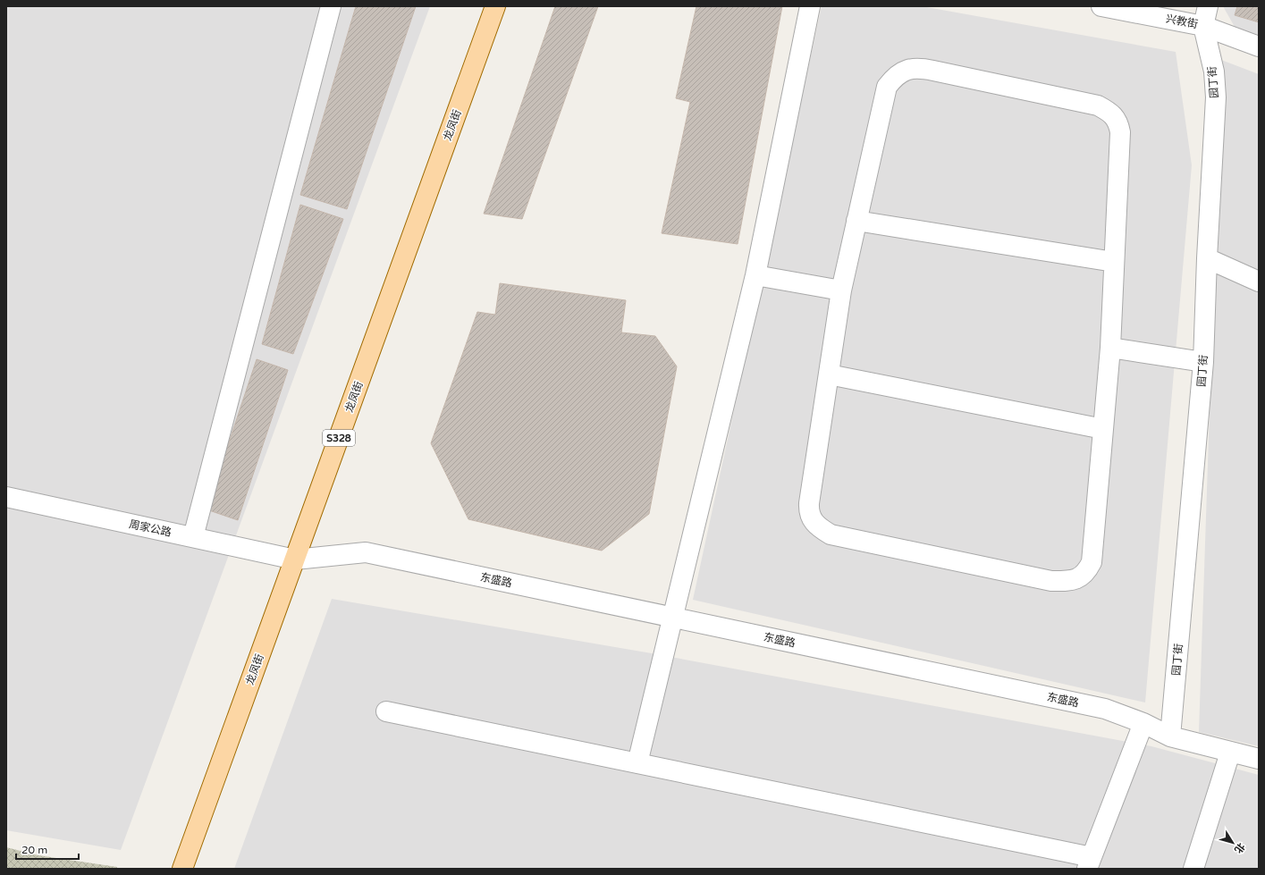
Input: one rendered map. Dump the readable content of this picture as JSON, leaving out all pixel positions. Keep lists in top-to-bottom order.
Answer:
{
  "streets": {
    "main road": ["龙凤街", "S328"],
    "street": [
      "兴教街",
      "园丁街",
      "周家公路",
      "东盛路"
    ]
  },
  "crossings": [
    ["兴教街", "园丁街"],
    ["园丁街", "东盛路"],
    ["龙凤街", "周家公路"],
    ["龙凤街", "东盛路"],
    ["周家公路", "东盛路"]
  ],
  "scale_bar": "20 m",
  "north": "bottom right"
}
